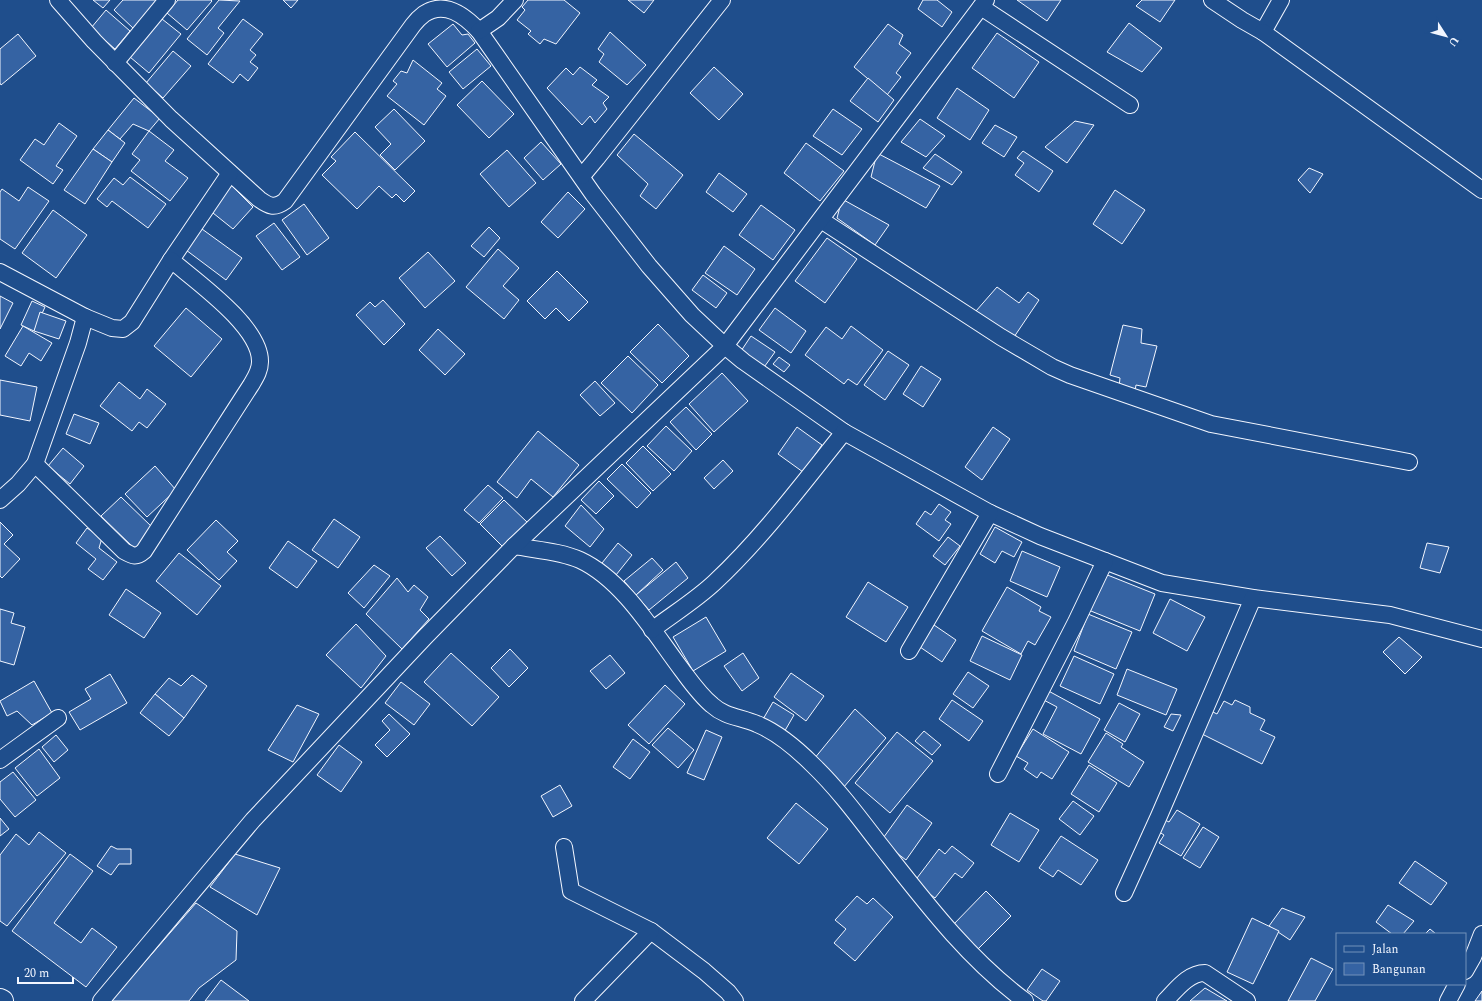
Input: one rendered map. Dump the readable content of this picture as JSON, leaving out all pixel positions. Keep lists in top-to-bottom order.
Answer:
{
  "legend": ["Jalan", "Bangunan"],
  "scale_bar": "20 m",
  "north": "bottom right"
}
